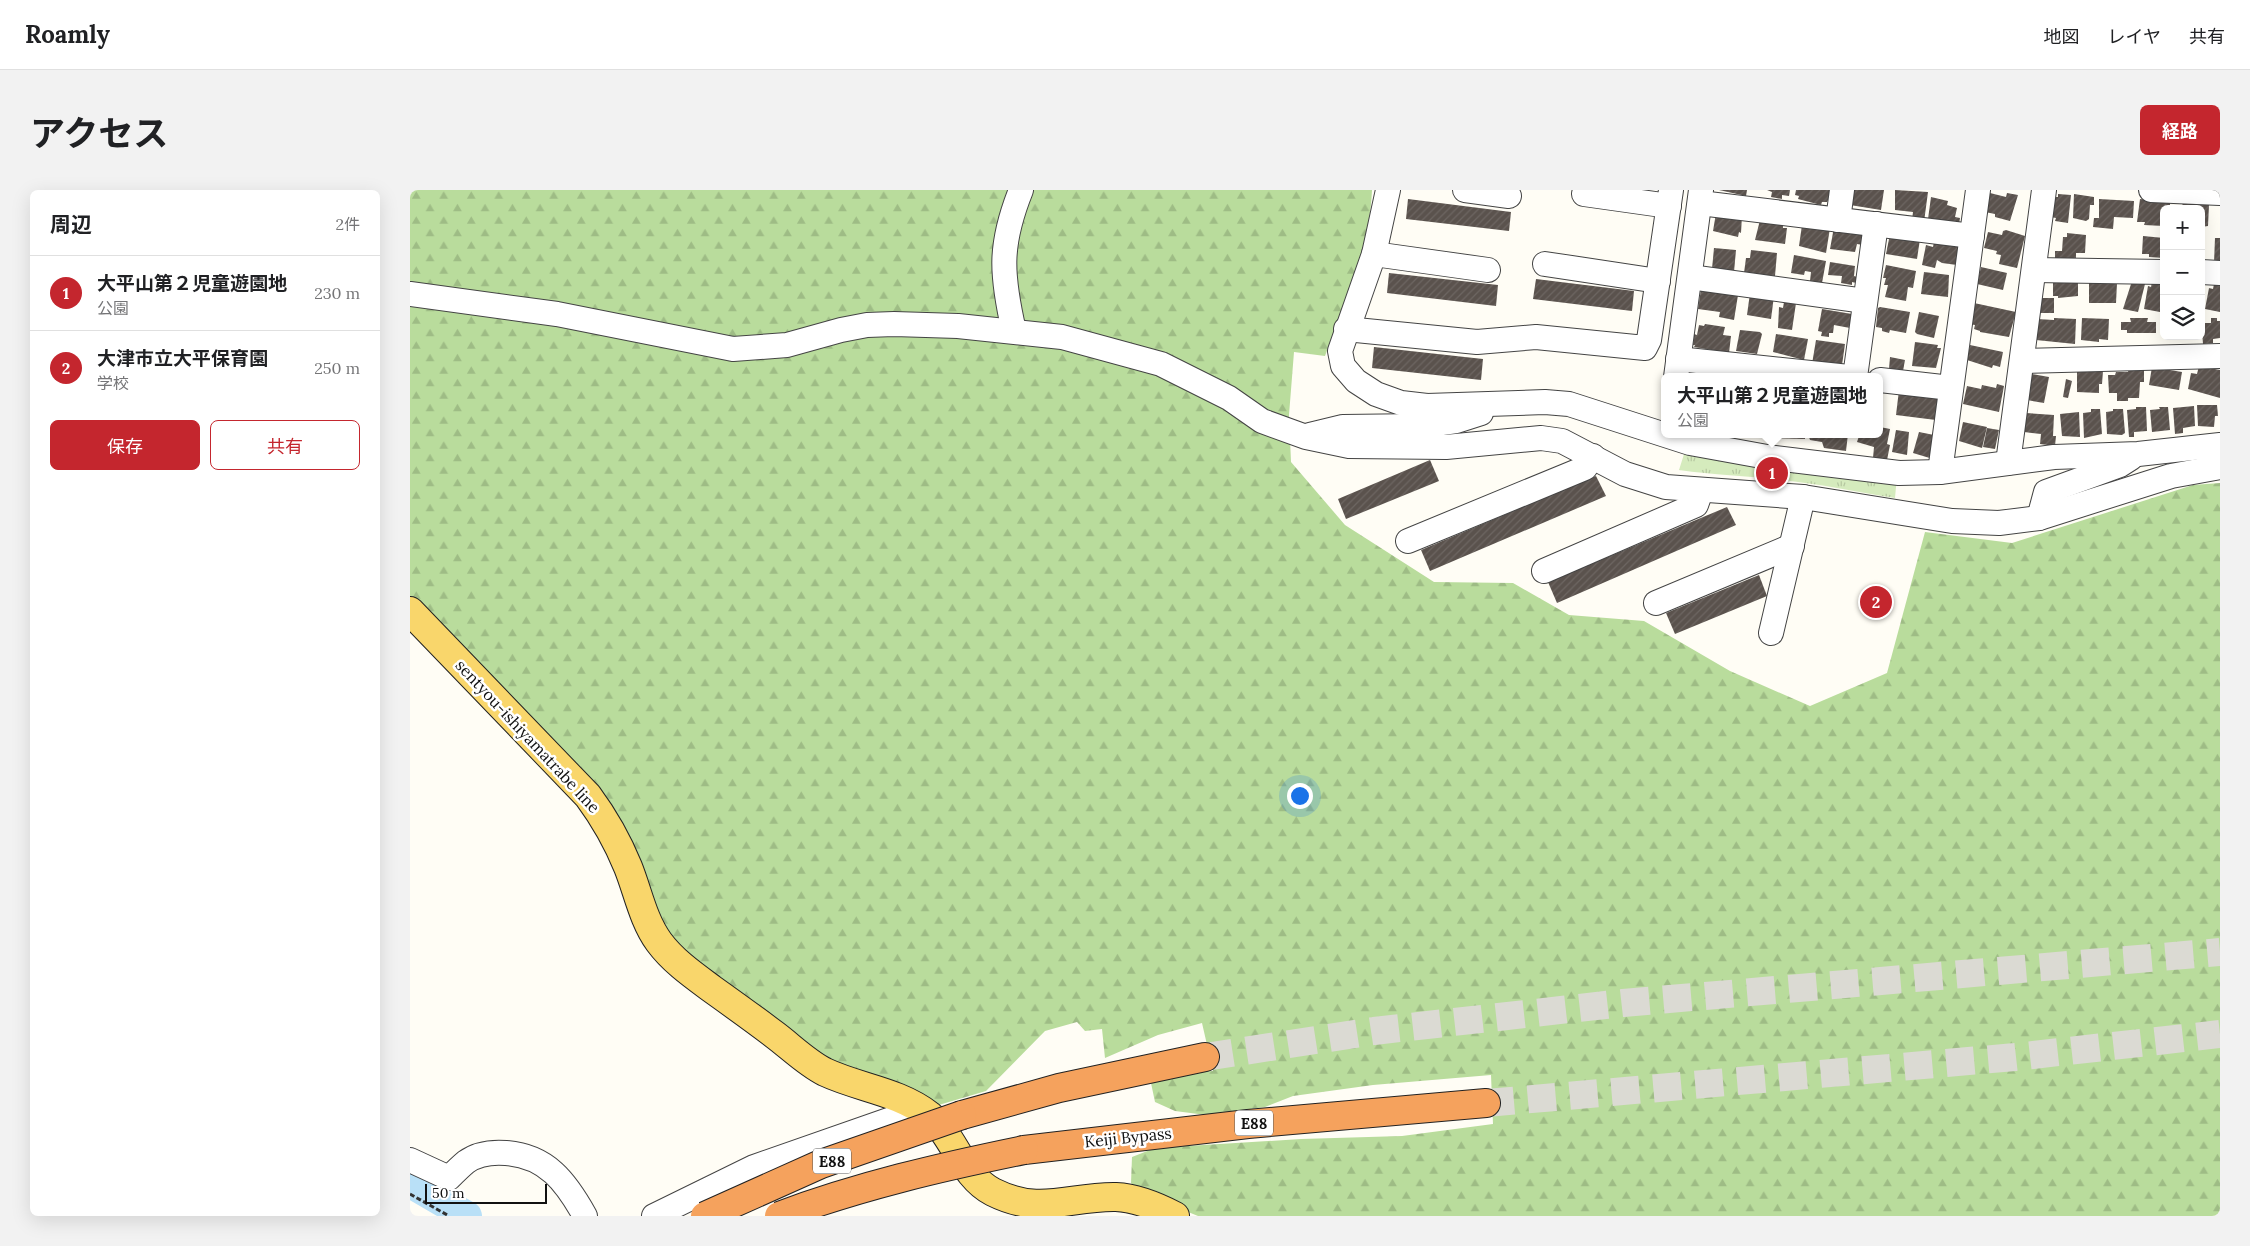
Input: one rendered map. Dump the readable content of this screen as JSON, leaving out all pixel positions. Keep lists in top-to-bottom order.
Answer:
{
  "streets": {
    "highway": ["E88", "Keiji Bypass"],
    "main road": ["sentyou-ishiyamatrabe line"]
  },
  "scale_bar": "50 m",
  "page": {
    "header": "Roamly",
    "nav": ["地図", "レイヤ", "共有"],
    "title": "アクセス",
    "buttons": [
      "経路",
      ["保存", "共有"]
    ],
    "heading": ["周辺", "2件"],
    "map_buttons": ["+", "−"],
    "list": [
      {
        "mark": "1",
        "name": "大平山第２児童遊園地",
        "note": "公園",
        "value": "230 m"
      },
      {
        "mark": "2",
        "name": "大津市立大平保育園",
        "note": "学校",
        "value": "250 m"
      }
    ],
    "popup": ["大平山第２児童遊園地", "公園"],
    "pins": ["1", "2"],
    "scale": "50 m"
  }
}
